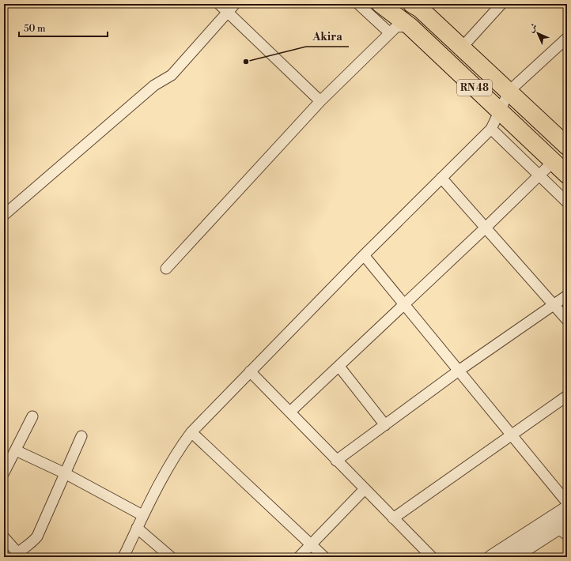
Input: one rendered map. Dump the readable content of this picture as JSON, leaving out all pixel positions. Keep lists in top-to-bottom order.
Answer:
{
  "streets": {
    "highway": ["RN 48"]
  },
  "places": ["Akira"],
  "scale_bar": "50 m",
  "north": "top left"
}
